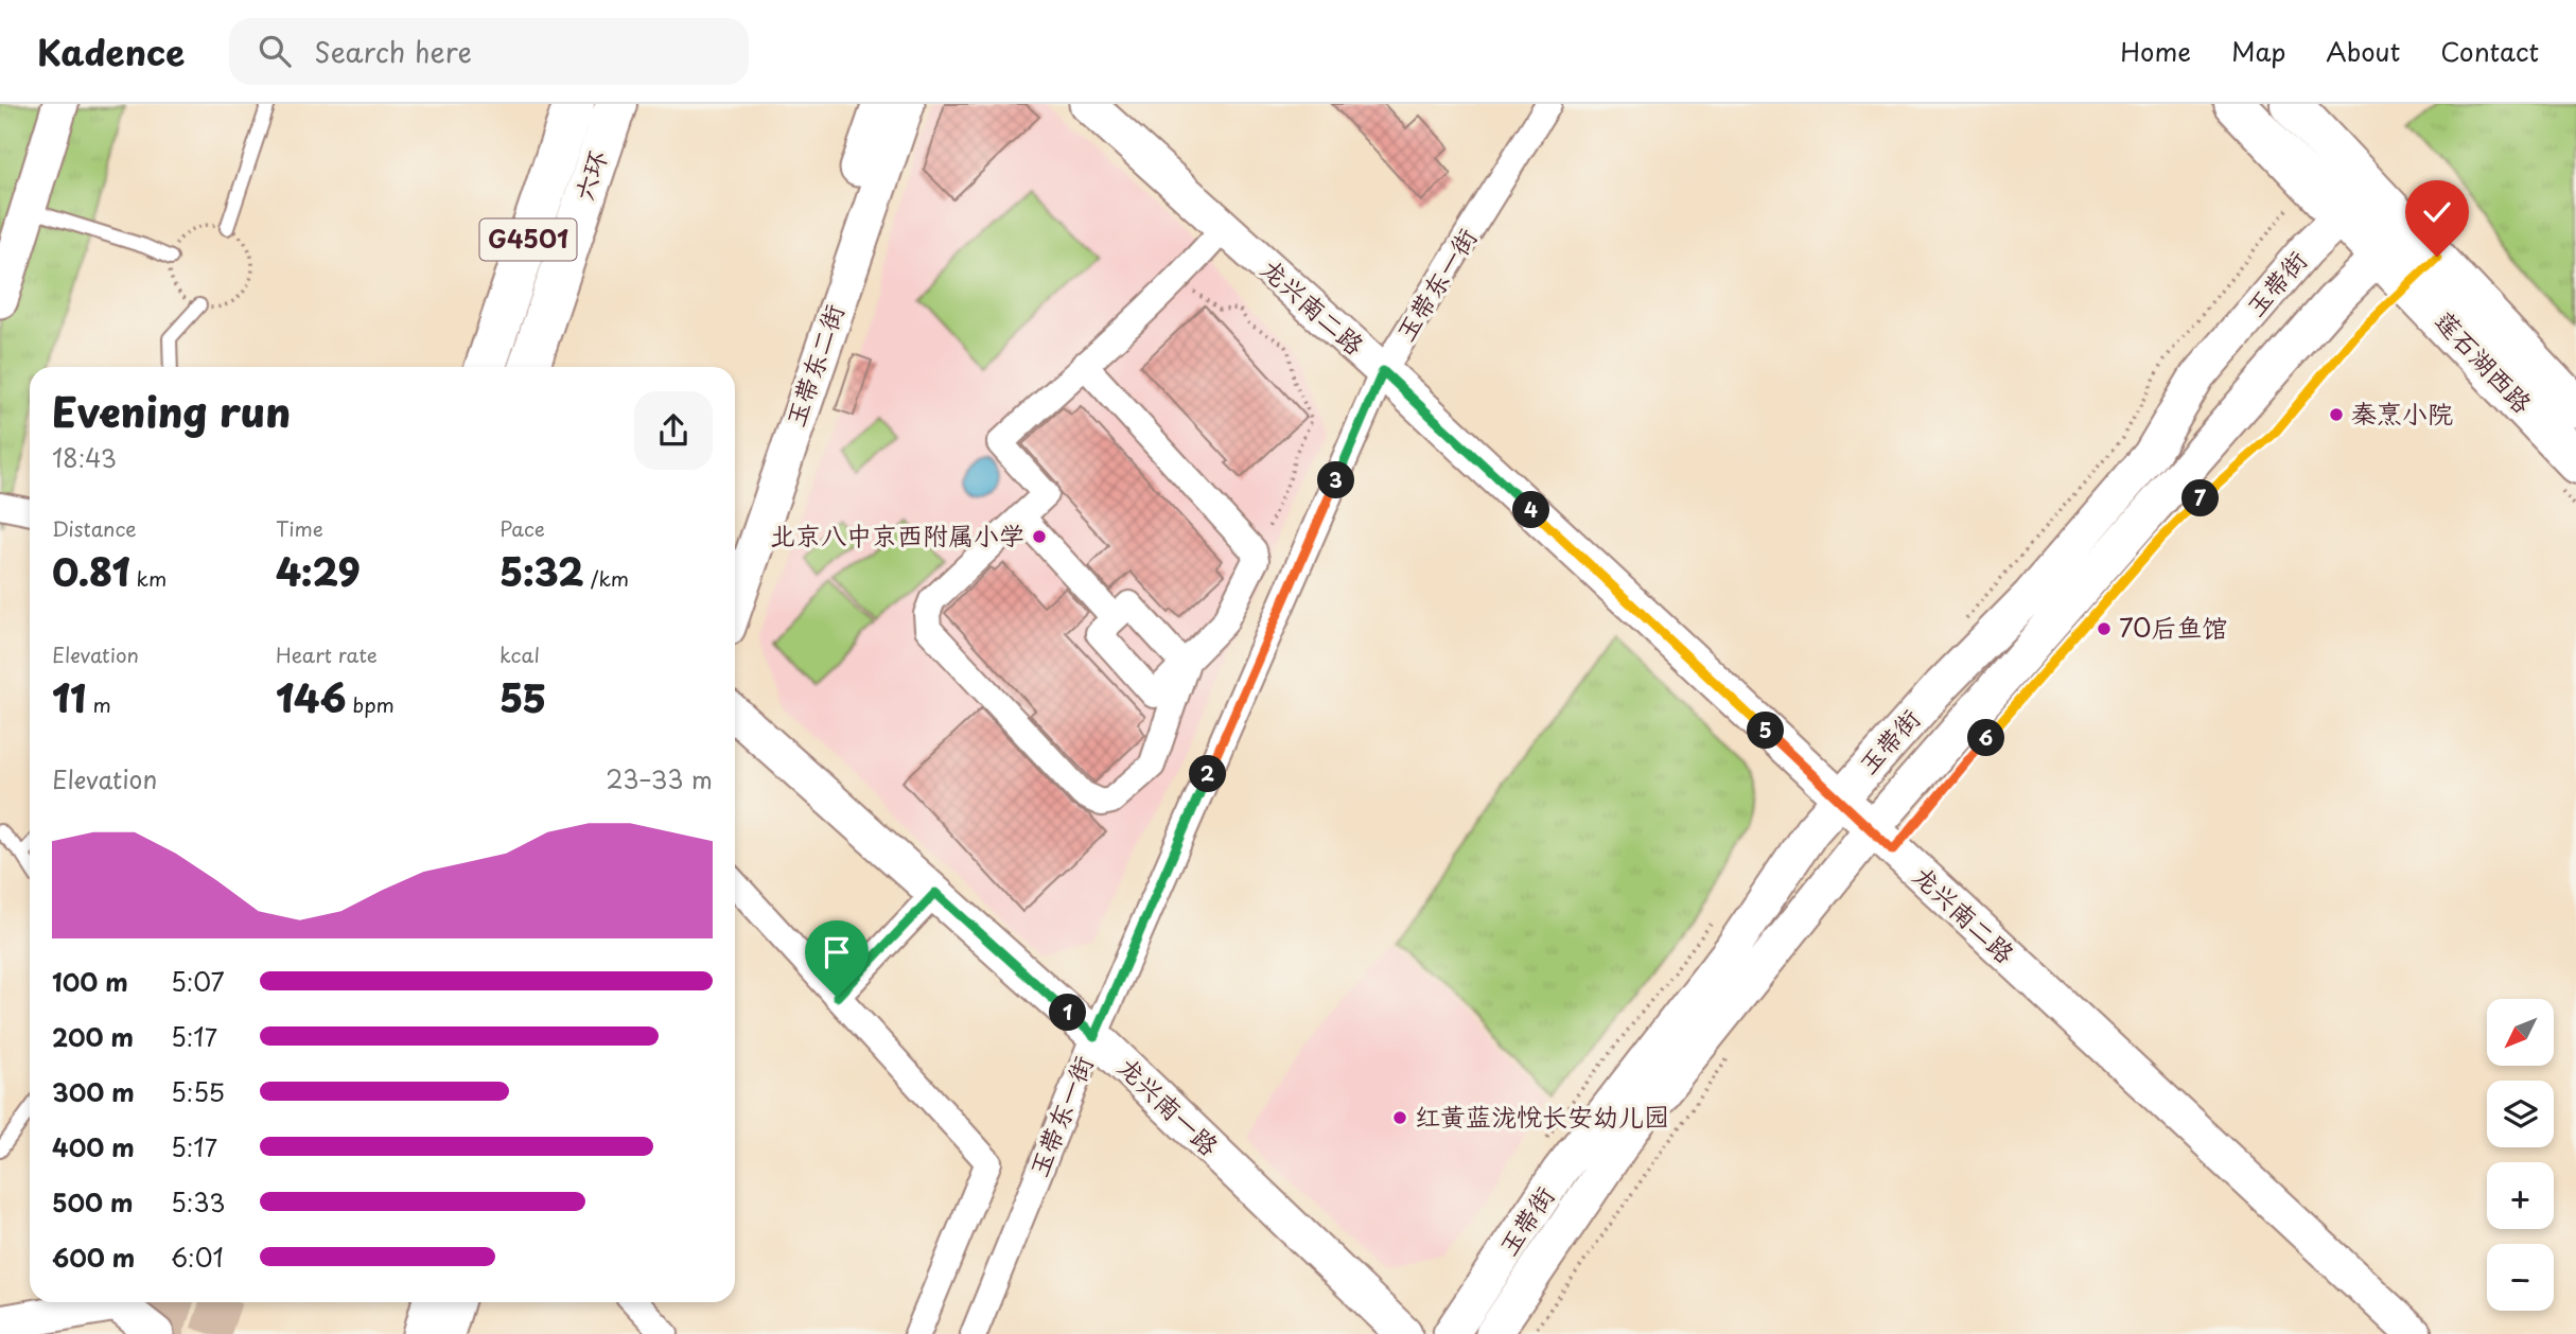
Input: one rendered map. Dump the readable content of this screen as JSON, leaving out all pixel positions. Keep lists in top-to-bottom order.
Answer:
{
  "streets": {
    "main road": ["六环", "G4501", "莲石湖西路"],
    "street": [
      "玉带街",
      "玉带东一街",
      "龙兴南二路",
      "玉带东二街",
      "龙兴南一路"
    ]
  },
  "crossings": [
    ["玉带街", "龙兴南二路"],
    ["玉带街", "莲石湖西路"],
    ["玉带东一街", "龙兴南二路"],
    ["玉带东一街", "龙兴南一路"]
  ],
  "places": [
    "秦烹小院",
    "北京八中京西附属小学",
    "70后鱼馆",
    "红黄蓝泷悦长安幼儿园"
  ],
  "north": "bottom left",
  "page": {
    "header": "Kadence",
    "search": "Search here",
    "nav": [
      "Home",
      "Map",
      "About",
      "Contact"
    ],
    "heading": ["Evening run", "18:43"],
    "pins": [
      "3",
      "7",
      "4",
      "5",
      "6",
      "2",
      "1"
    ],
    "stats": [
      ["Distance", "0.81 km"],
      ["Time", "4:29"],
      ["Pace", "5:32 /km"],
      ["Elevation", "11 m"],
      ["Heart rate", "146 bpm"],
      ["kcal", "55"]
    ],
    "chart": ["Elevation", "23–33 m"],
    "list": [
      {
        "name": "100 m",
        "note": "5:07"
      },
      {
        "name": "200 m",
        "note": "5:17"
      },
      {
        "name": "300 m",
        "note": "5:55"
      },
      {
        "name": "400 m",
        "note": "5:17"
      },
      {
        "name": "500 m",
        "note": "5:33"
      },
      {
        "name": "600 m",
        "note": "6:01"
      }
    ],
    "map_buttons": ["+", "−"]
  }
}
